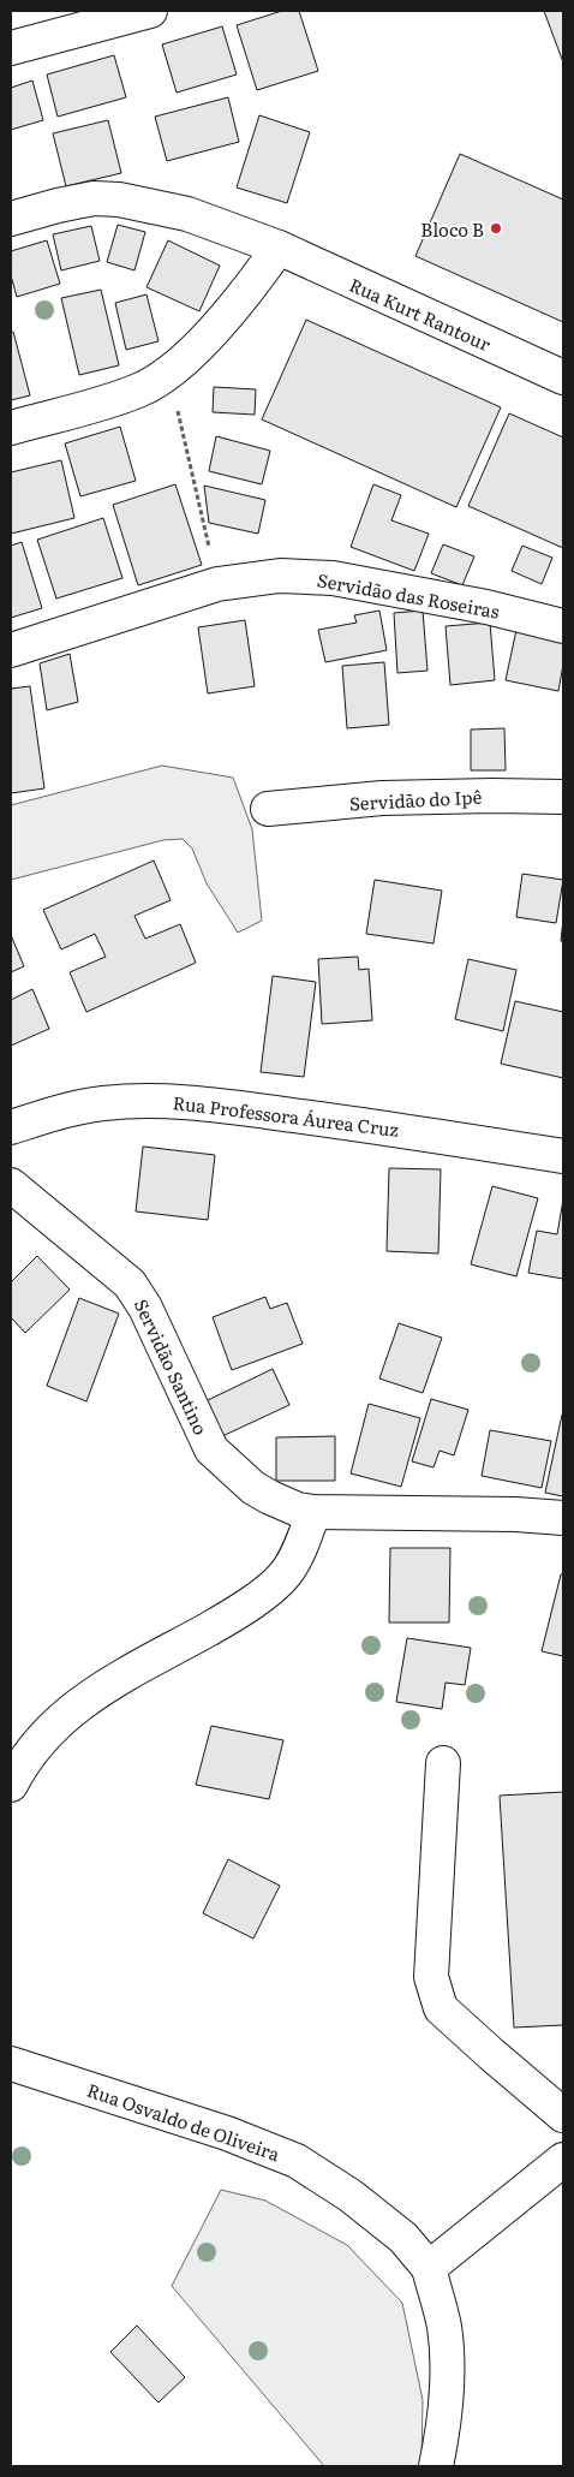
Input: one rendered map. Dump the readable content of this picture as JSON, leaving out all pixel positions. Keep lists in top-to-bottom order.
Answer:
{
  "streets": {
    "street": [
      "Rua Kurt Rantour",
      "Servidão das Roseiras",
      "Servidão do Ipê",
      "Rua Professora Áurea Cruz",
      "Servidão Santino",
      "Rua Osvaldo de Oliveira"
    ]
  },
  "places": ["Bloco B"]
}
